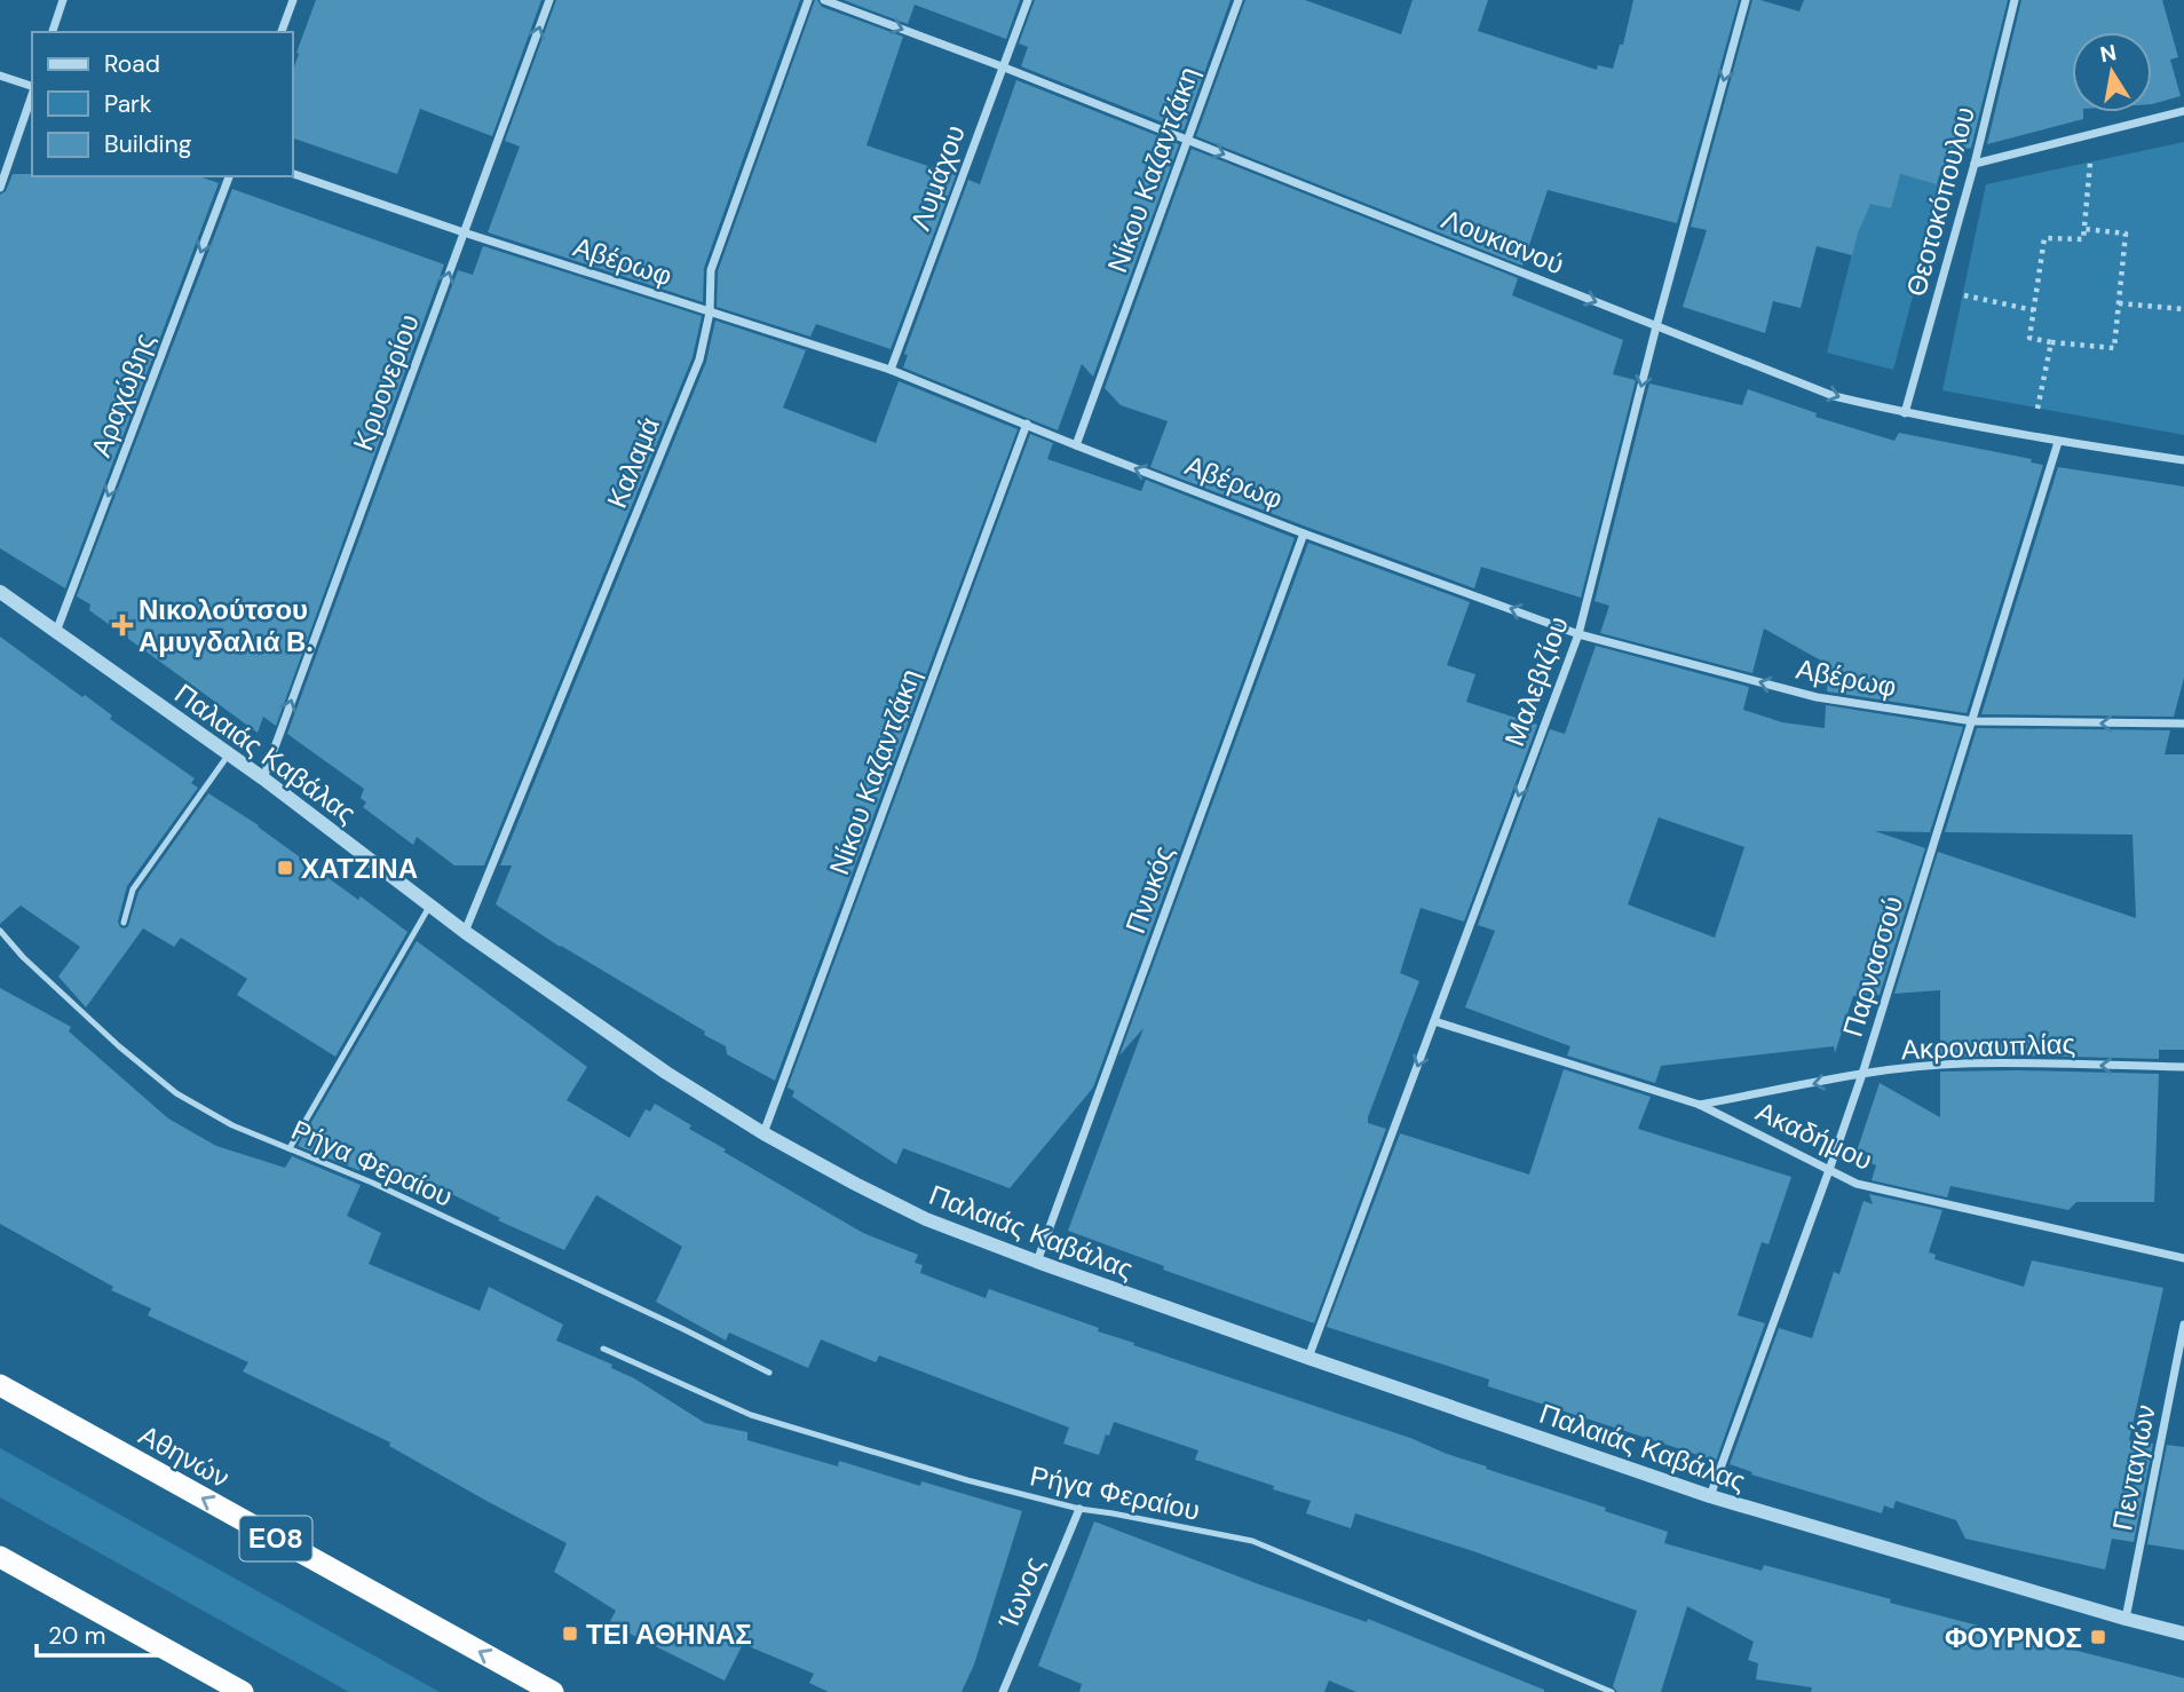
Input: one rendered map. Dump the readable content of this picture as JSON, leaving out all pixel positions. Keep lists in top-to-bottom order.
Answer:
{
  "streets": {
    "highway": ["Αθηνών", "ΕΟ8"],
    "street": [
      "Νίκου Καζαντζάκη",
      "Λυμάχου",
      "Θεοτοκόπουλου",
      "Λουκιανού",
      "Αβέρωφ",
      "Κρυονερίου",
      "Αραχώβης",
      "Καλαμά",
      "Μαλεβιζίου",
      "Παλαιάς Καβάλας",
      "Πνυκός",
      "Παρνασσού",
      "Ακροναυπλίας",
      "Ακαδήμου",
      "Πενταγιών",
      "Ίωνος"
    ],
    "lane": ["Ρήγα Φεραίου"]
  },
  "crossings": [
    ["Νίκου Καζαντζάκη", "Λουκιανού"],
    ["Νίκου Καζαντζάκη", "Αβέρωφ"],
    ["Νίκου Καζαντζάκη", "Παλαιάς Καβάλας"],
    ["Λυμάχου", "Λουκιανού"],
    ["Λυμάχου", "Αβέρωφ"],
    ["Θεοτοκόπουλου", "Λουκιανού"],
    ["Λουκιανού", "Μαλεβιζίου"],
    ["Λουκιανού", "Παρνασσού"],
    ["Αβέρωφ", "Κρυονερίου"],
    ["Αβέρωφ", "Καλαμά"],
    ["Αβέρωφ", "Μαλεβιζίου"],
    ["Αβέρωφ", "Πνυκός"],
    ["Αβέρωφ", "Παρνασσού"],
    ["Κρυονερίου", "Παλαιάς Καβάλας"],
    ["Αραχώβης", "Παλαιάς Καβάλας"],
    ["Καλαμά", "Παλαιάς Καβάλας"],
    ["Μαλεβιζίου", "Παλαιάς Καβάλας"],
    ["Μαλεβιζίου", "Ακαδήμου"],
    ["Παλαιάς Καβάλας", "Πνυκός"],
    ["Παλαιάς Καβάλας", "Παρνασσού"],
    ["Παλαιάς Καβάλας", "Πενταγιών"],
    ["Παρνασσού", "Ακροναυπλίας"],
    ["Παρνασσού", "Ακαδήμου"],
    ["Ακροναυπλίας", "Ακαδήμου"],
    ["Ρήγα Φεραίου", "Ίωνος"]
  ],
  "one_way": [
    "Λουκιανού",
    "Αβέρωφ",
    "Κρυονερίου",
    "Αραχώβης",
    "Μαλεβιζίου",
    "Ακροναυπλίας"
  ],
  "places": {
    "health": ["Νικολούτσου Αμυγδαλιά Β."],
    "transit": ["ΧΑΤΖΙΝΑ", "ΤΕΙ ΑΘΗΝΑΣ", "ΦΟΥΡΝΟΣ"]
  },
  "legend": ["Road", "Park", "Building"],
  "scale_bar": "20 m",
  "north": "top"
}
